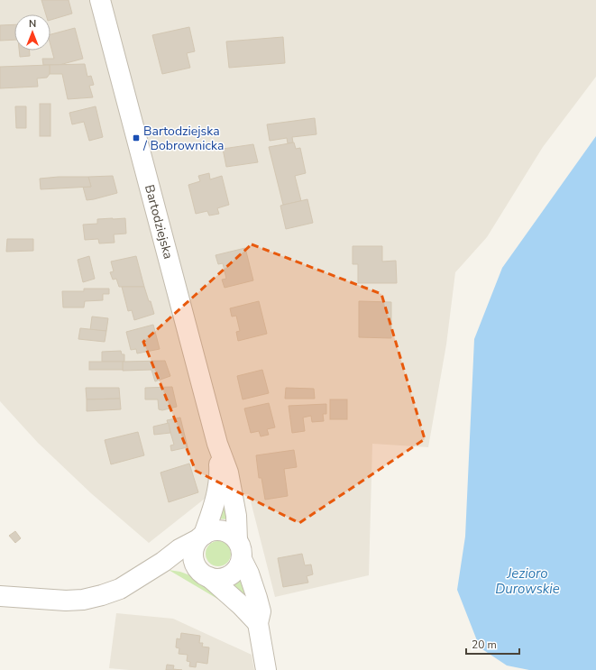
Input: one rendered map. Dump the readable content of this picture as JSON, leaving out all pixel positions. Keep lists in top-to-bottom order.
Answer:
{
  "streets": {
    "street": ["Bartodziejska"]
  },
  "water": ["Jezioro Durowskie"],
  "places": {
    "transit": ["Bartodziejska / Bobrownicka"]
  },
  "scale_bar": "20 m",
  "north": "top"
}
